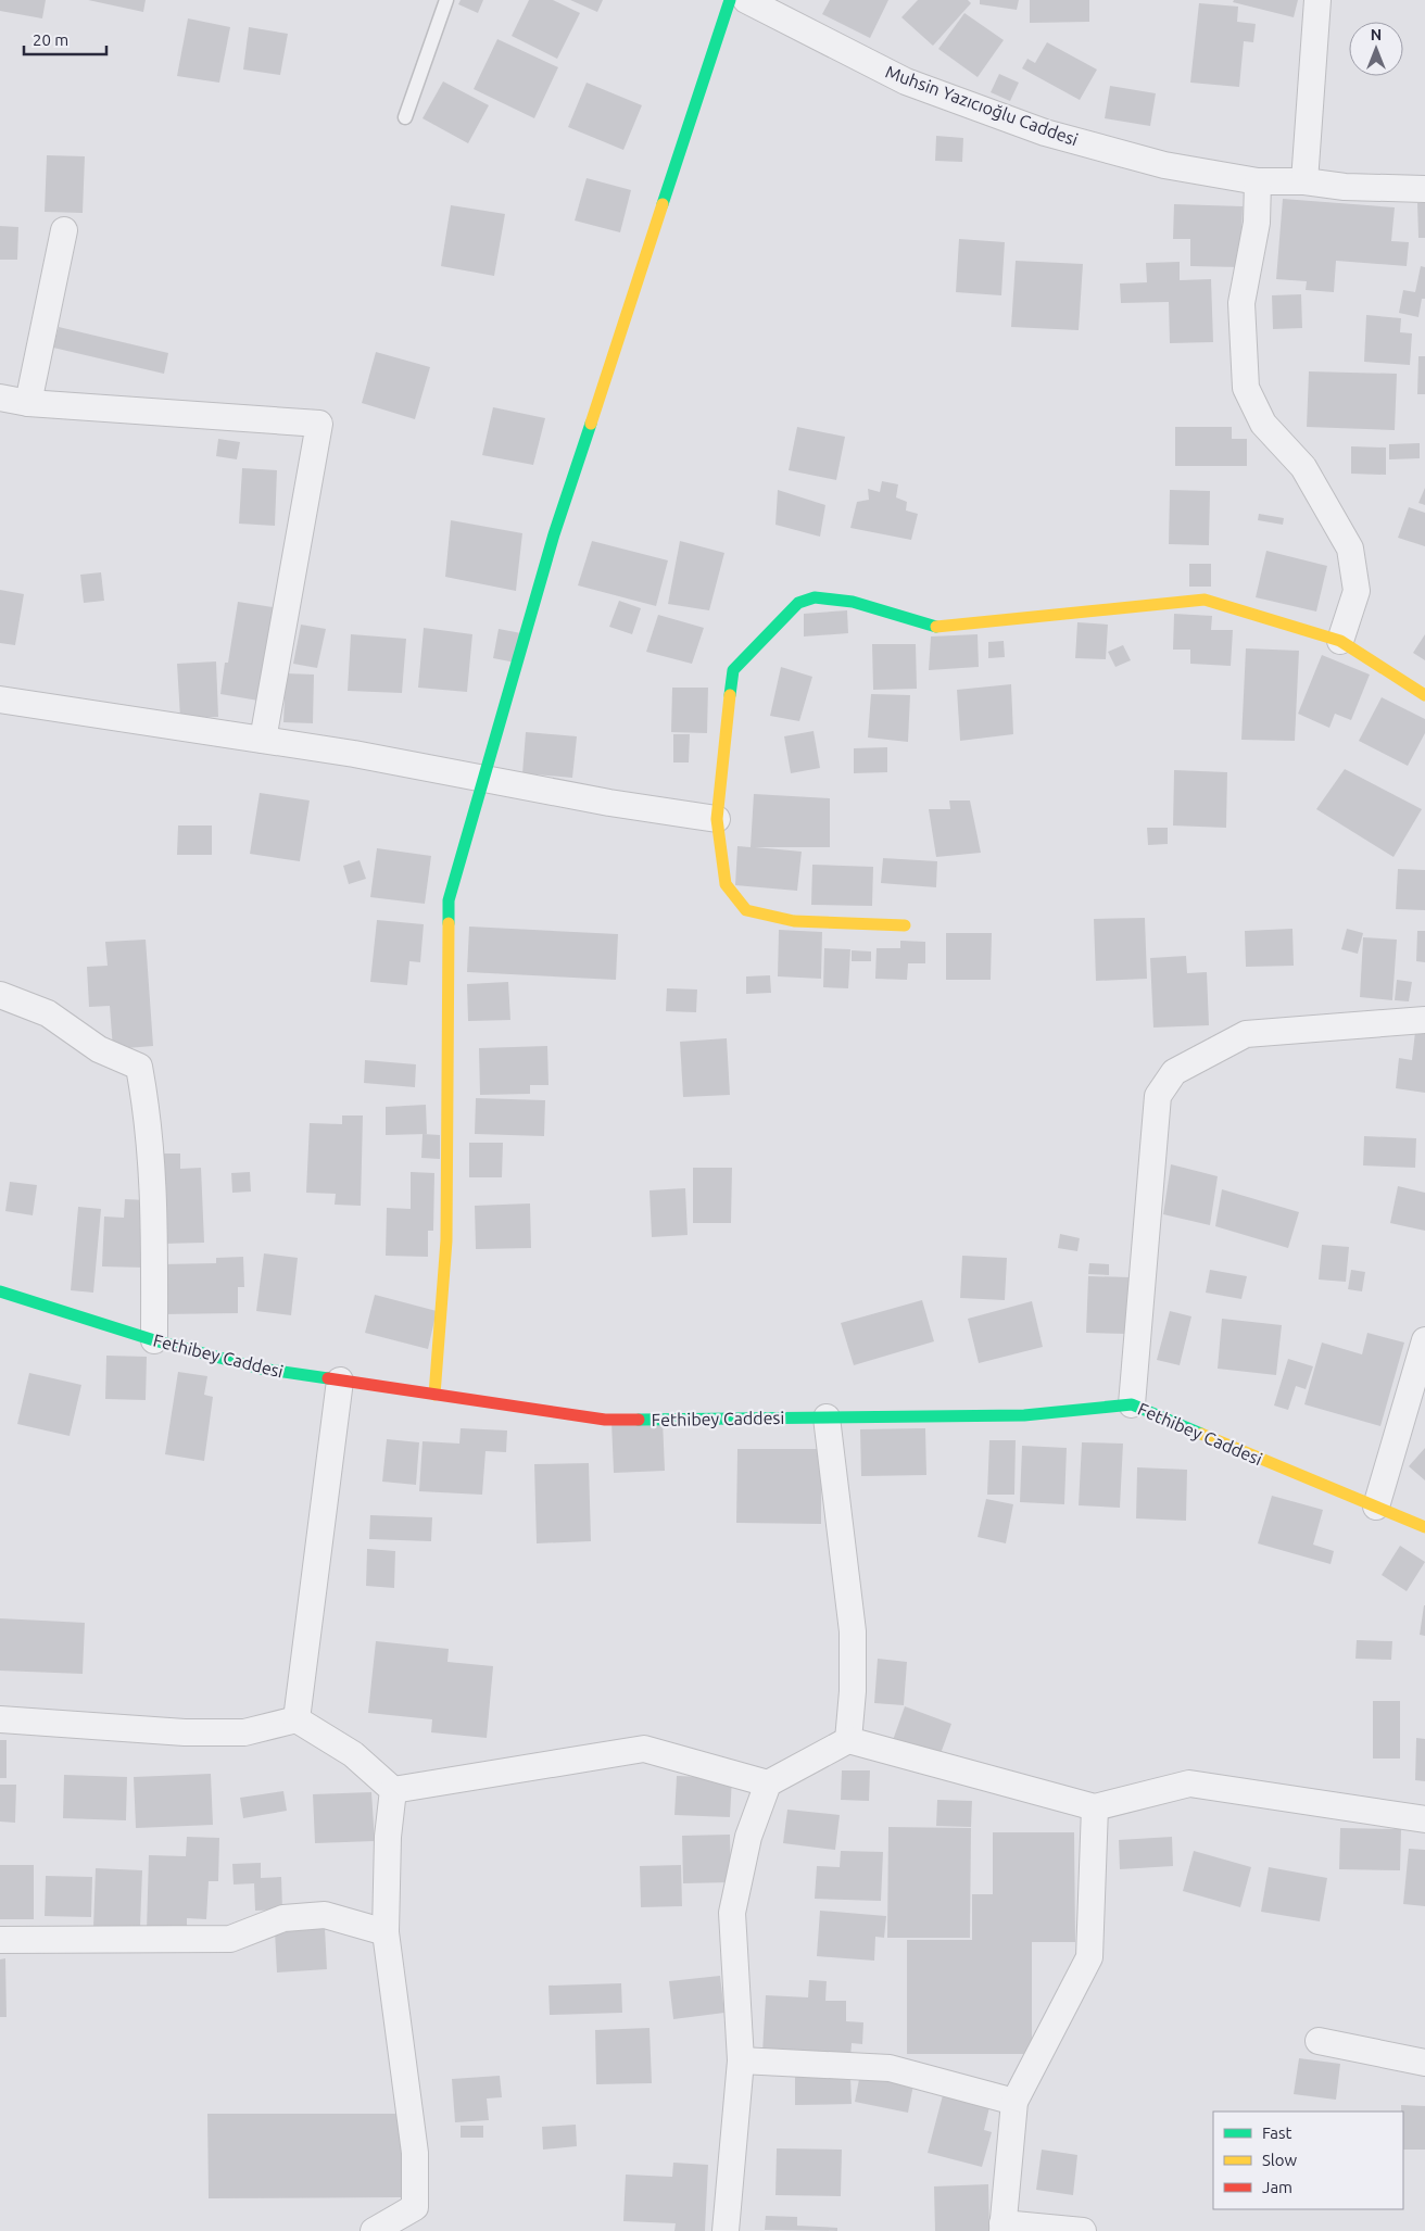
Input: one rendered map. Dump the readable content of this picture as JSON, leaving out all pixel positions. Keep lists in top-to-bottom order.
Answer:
{
  "streets": {
    "street": ["Muhsin Yazıcıoğlu Caddesi", "Fethibey Caddesi"]
  },
  "legend": ["Fast", "Slow", "Jam"],
  "scale_bar": "20 m",
  "north": "top"
}
